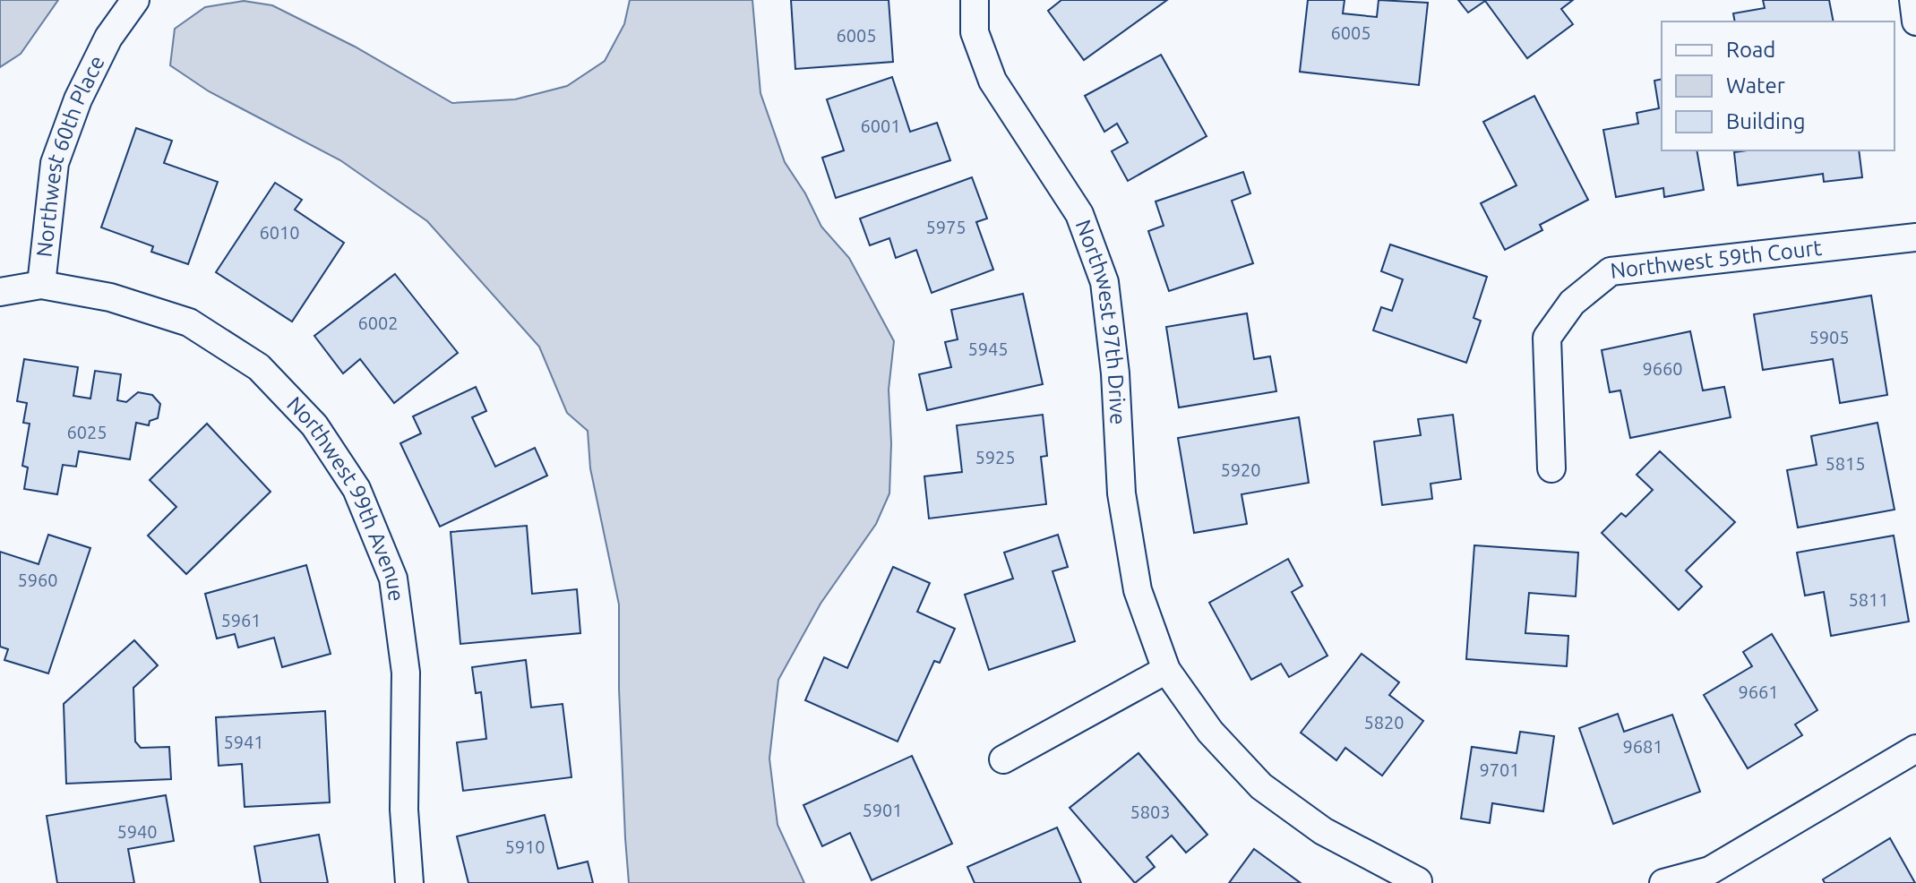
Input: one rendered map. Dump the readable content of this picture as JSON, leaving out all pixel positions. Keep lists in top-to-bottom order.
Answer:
{
  "streets": {
    "street": [
      "Northwest 60th Place",
      "Northwest 59th Court",
      "Northwest 97th Drive",
      "Northwest 99th Avenue"
    ]
  },
  "crossings": [
    ["Northwest 60th Place", "Northwest 99th Avenue"]
  ],
  "house_numbers": [
    "6005",
    "6005",
    "6001",
    "5975",
    "6010",
    "6002",
    "5905",
    "5945",
    "9660",
    "6025",
    "5925",
    "5815",
    "5920",
    "5960",
    "5811",
    "5961",
    "9661",
    "5820",
    "5941",
    "9681",
    "9701",
    "5901",
    "5803",
    "5940",
    "5910"
  ],
  "legend": ["Road", "Water", "Building"]
}
